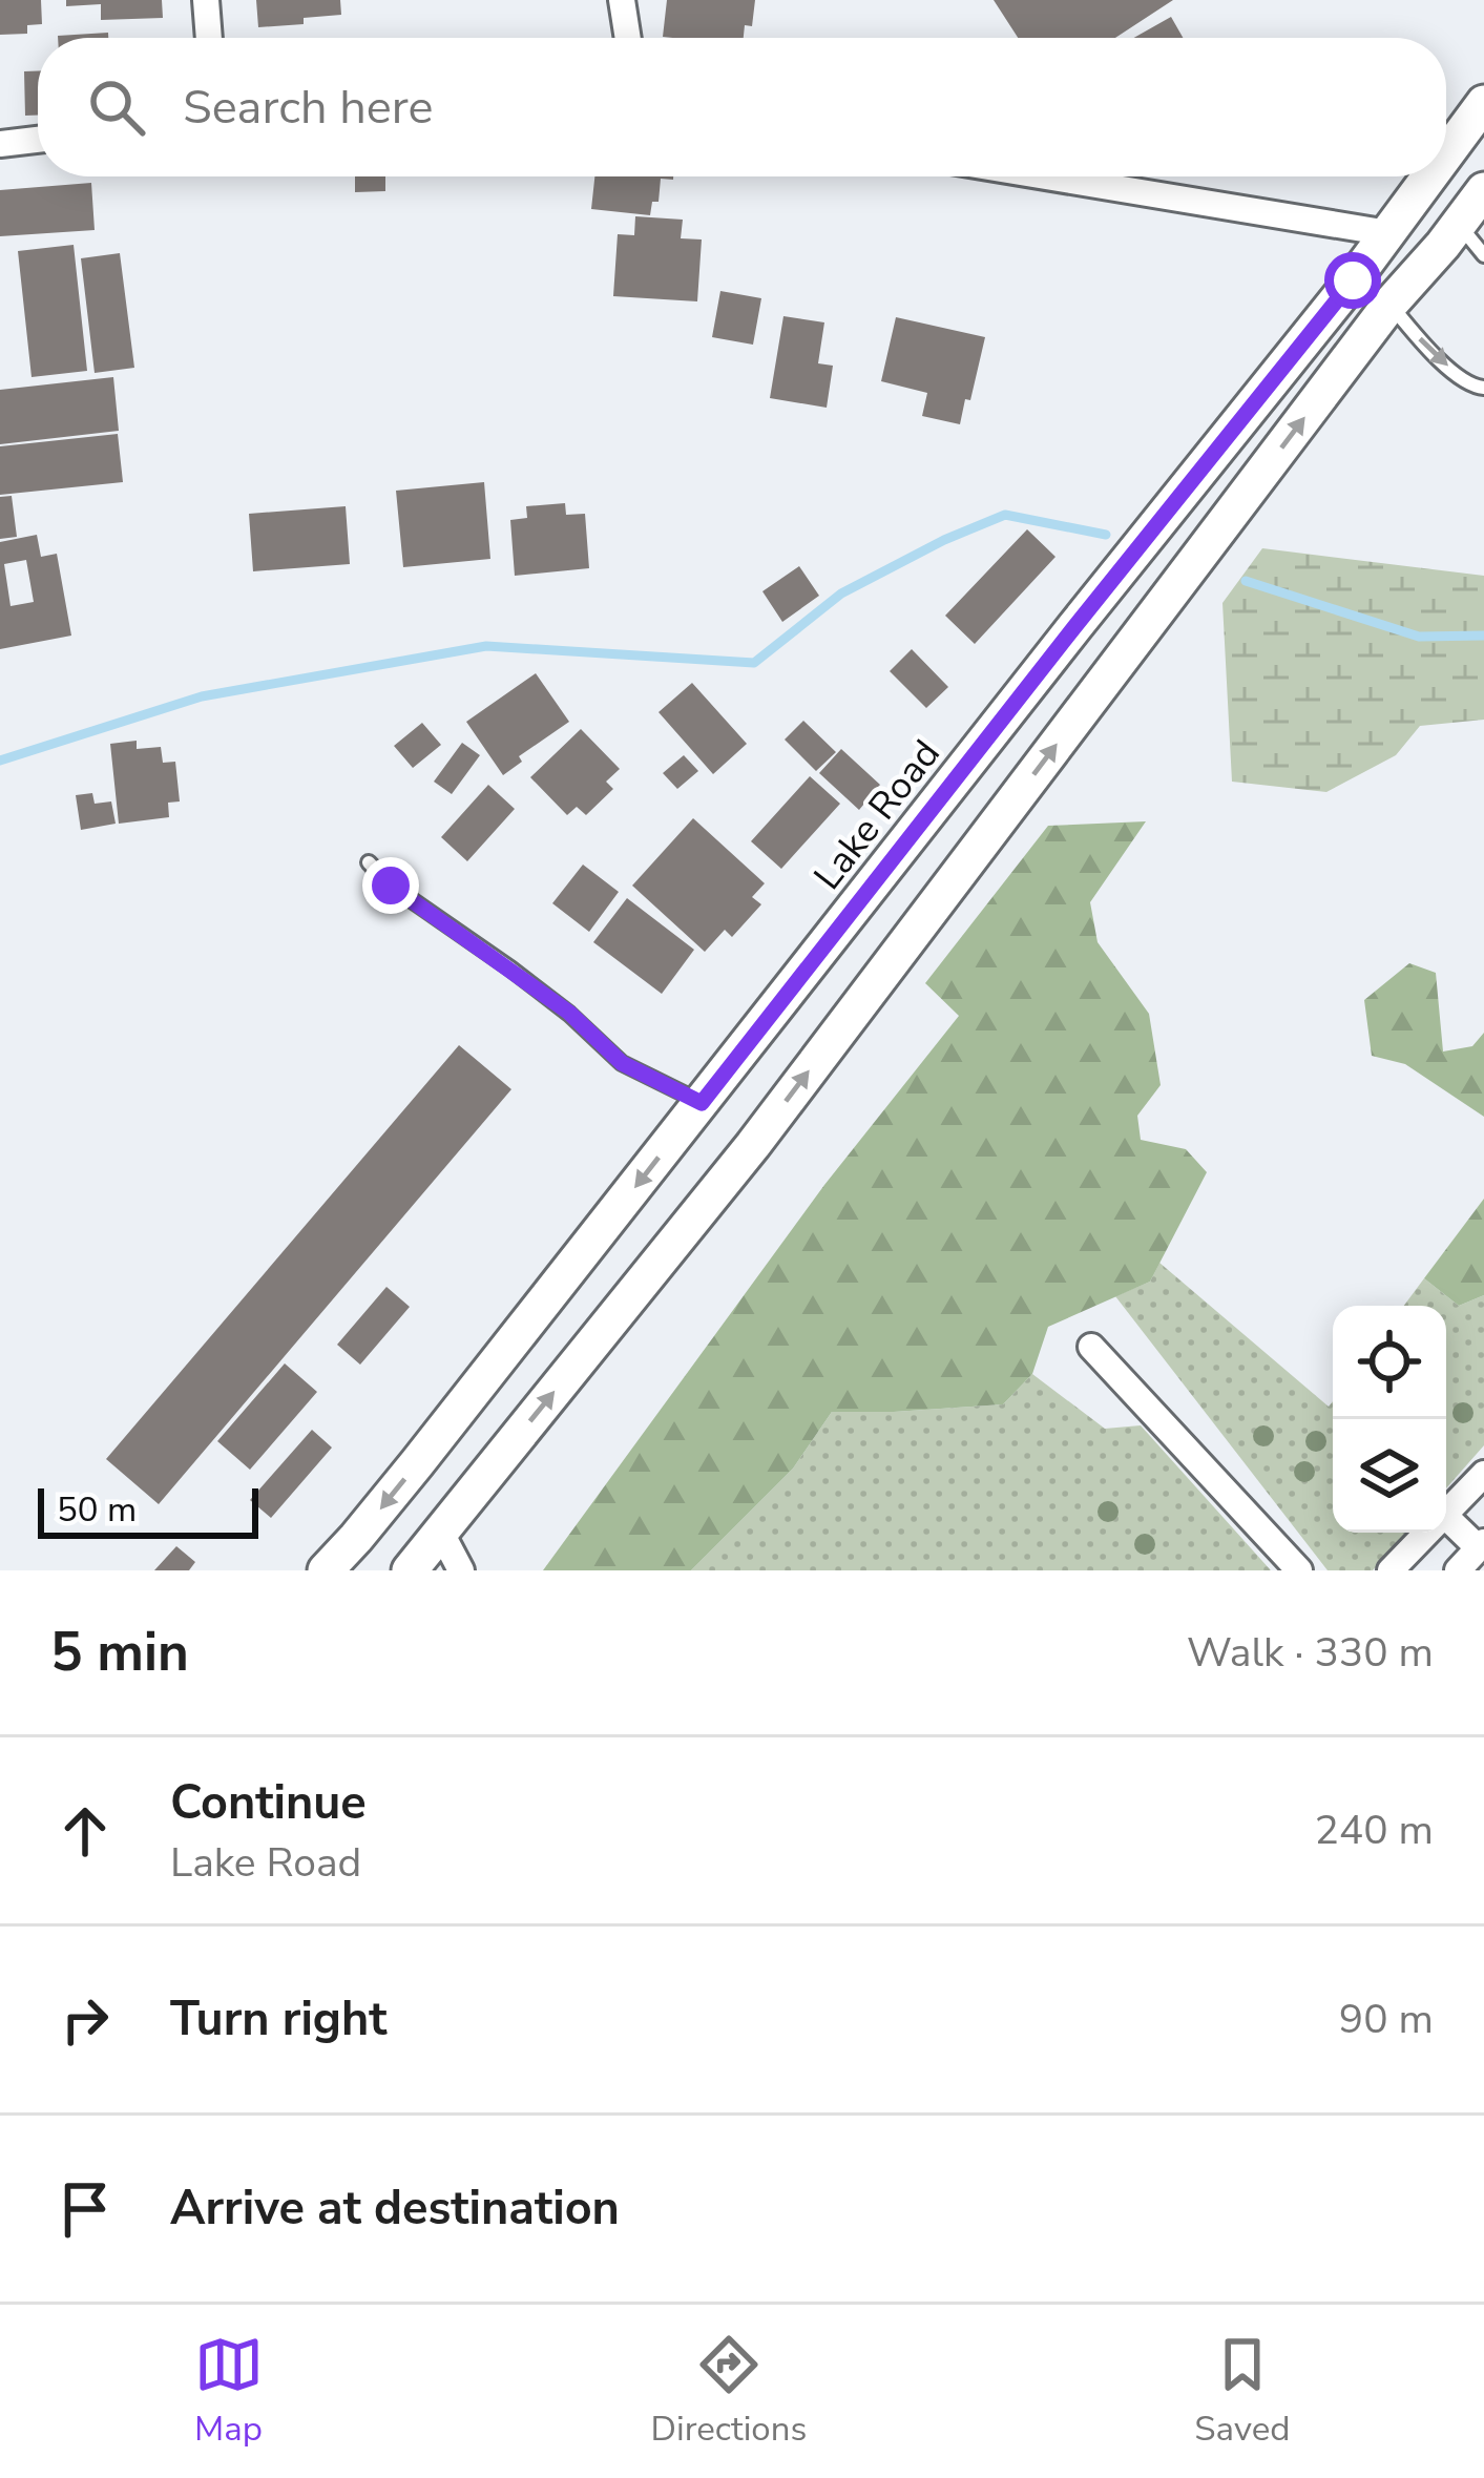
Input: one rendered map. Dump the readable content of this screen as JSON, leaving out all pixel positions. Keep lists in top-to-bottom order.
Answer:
{
  "streets": {
    "main road": ["Lake Road"]
  },
  "scale_bar": "50 m",
  "page": {
    "search": "Search here",
    "scale": "50 m",
    "heading": ["5 min", "Walk · 330 m"],
    "list": [
      ["Continue", "Lake Road", "240 m"],
      ["Turn right", "90 m"],
      "Arrive at destination"
    ],
    "nav": ["Map", "Directions", "Saved"]
  }
}
